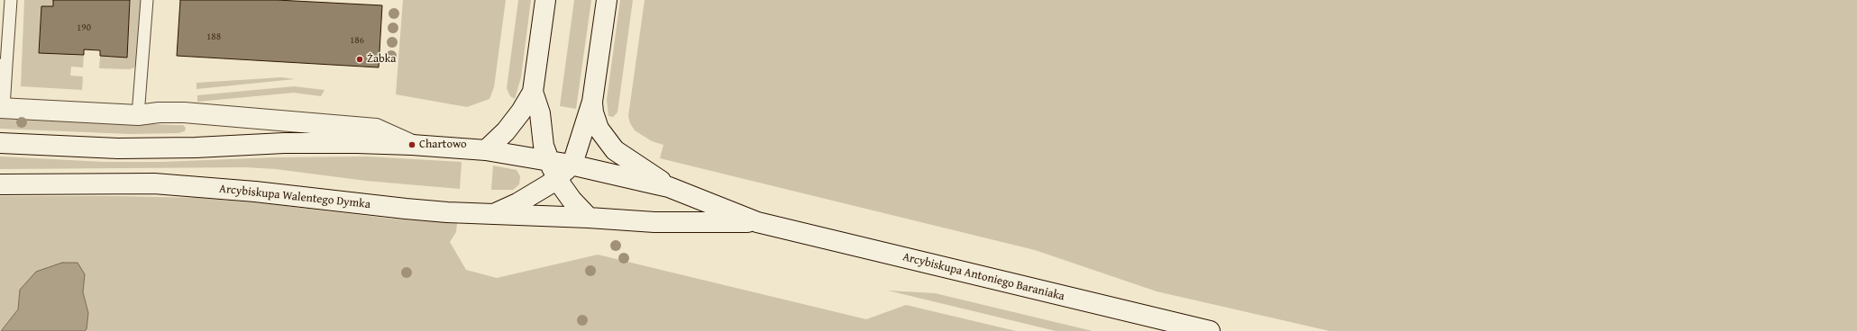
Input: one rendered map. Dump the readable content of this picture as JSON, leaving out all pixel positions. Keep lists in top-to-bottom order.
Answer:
{
  "streets": {
    "street": ["Arcybiskupa Walentego Dymka", "Arcybiskupa Antoniego Baraniaka"]
  },
  "crossings": [
    ["Arcybiskupa Walentego Dymka", "Arcybiskupa Antoniego Baraniaka"]
  ],
  "places": ["Żabka", "Chartowo"],
  "house_numbers": ["190", "188", "186"]
}
